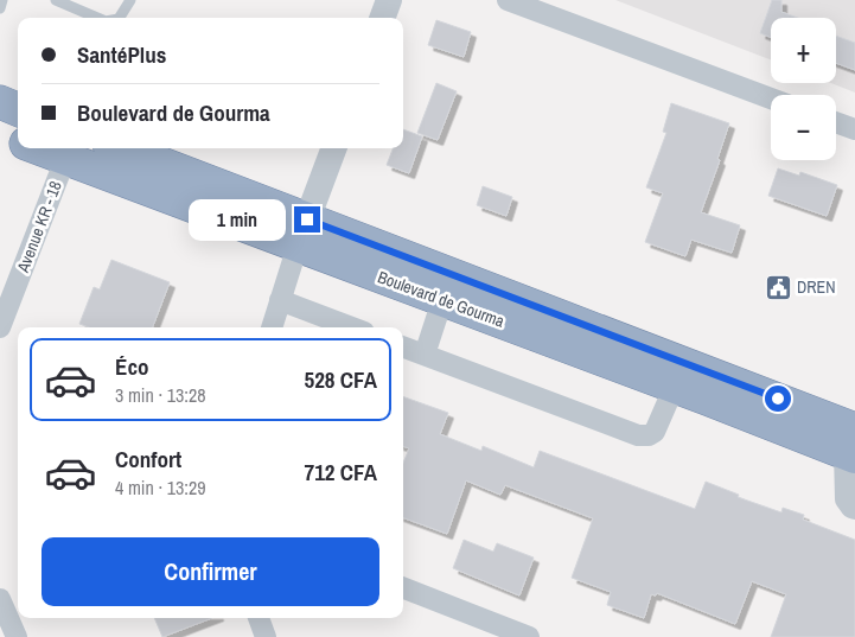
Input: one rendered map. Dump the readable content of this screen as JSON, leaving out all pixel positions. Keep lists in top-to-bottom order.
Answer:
{
  "streets": {
    "highway": ["Boulevard de Gourma"],
    "street": ["Avenue KR - 18"]
  },
  "crossings": [
    ["Avenue KR - 18", "Boulevard de Gourma"]
  ],
  "places": {
    "public building": ["DREN"]
  },
  "page": {
    "map_buttons": ["+", "−"],
    "banner": ["SantéPlus", "Boulevard de Gourma"],
    "bubble": "1 min",
    "list": [
      {
        "name": "Éco",
        "note": "3 min · 13:28",
        "value": "528 CFA"
      },
      {
        "name": "Confort",
        "note": "4 min · 13:29",
        "value": "712 CFA"
      }
    ],
    "buttons": "Confirmer"
  }
}
